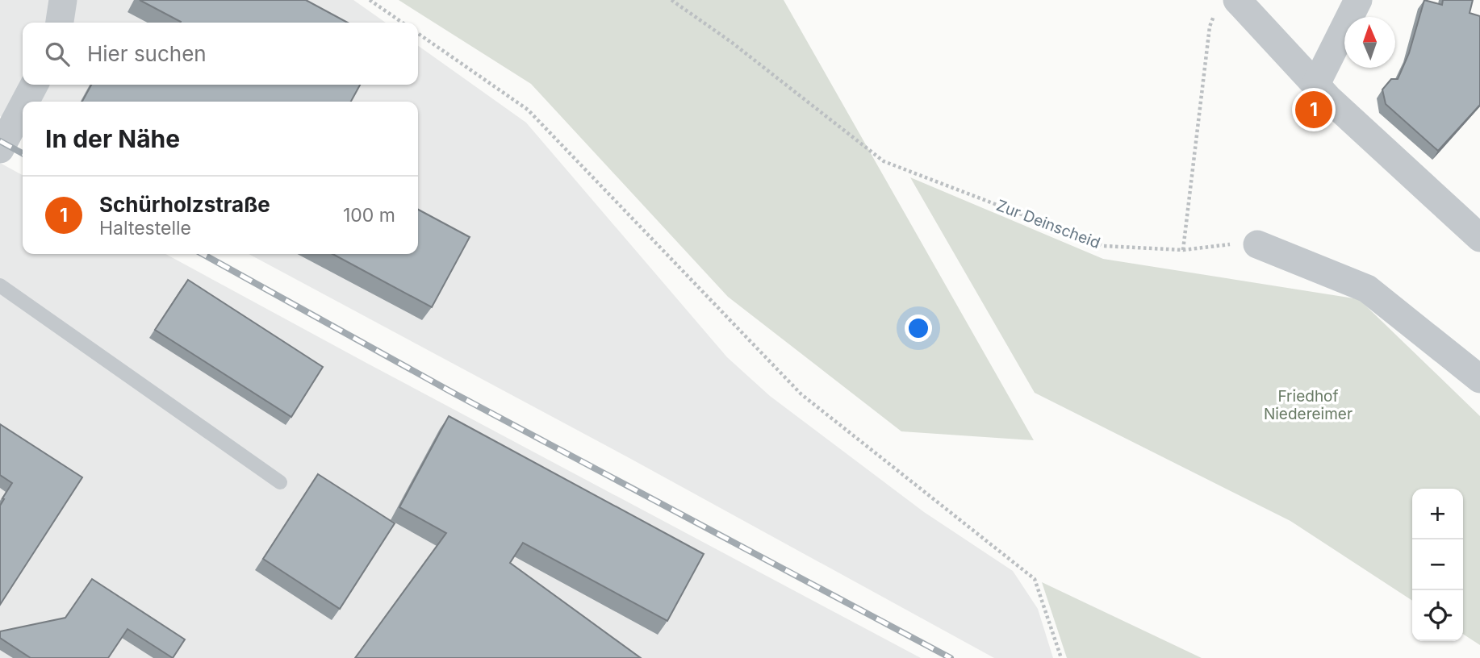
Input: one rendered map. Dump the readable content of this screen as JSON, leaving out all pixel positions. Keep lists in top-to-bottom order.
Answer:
{
  "streets": {
    "path": ["Zur Deinscheid"]
  },
  "parks": ["Friedhof Niedereimer"],
  "north": "top",
  "page": {
    "search": "Hier suchen",
    "pins": "1",
    "heading": "In der Nähe",
    "list": [
      {
        "mark": "1",
        "name": "Schürholzstraße",
        "note": "Haltestelle",
        "value": "100 m"
      }
    ],
    "map_buttons": ["+", "−"]
  }
}
